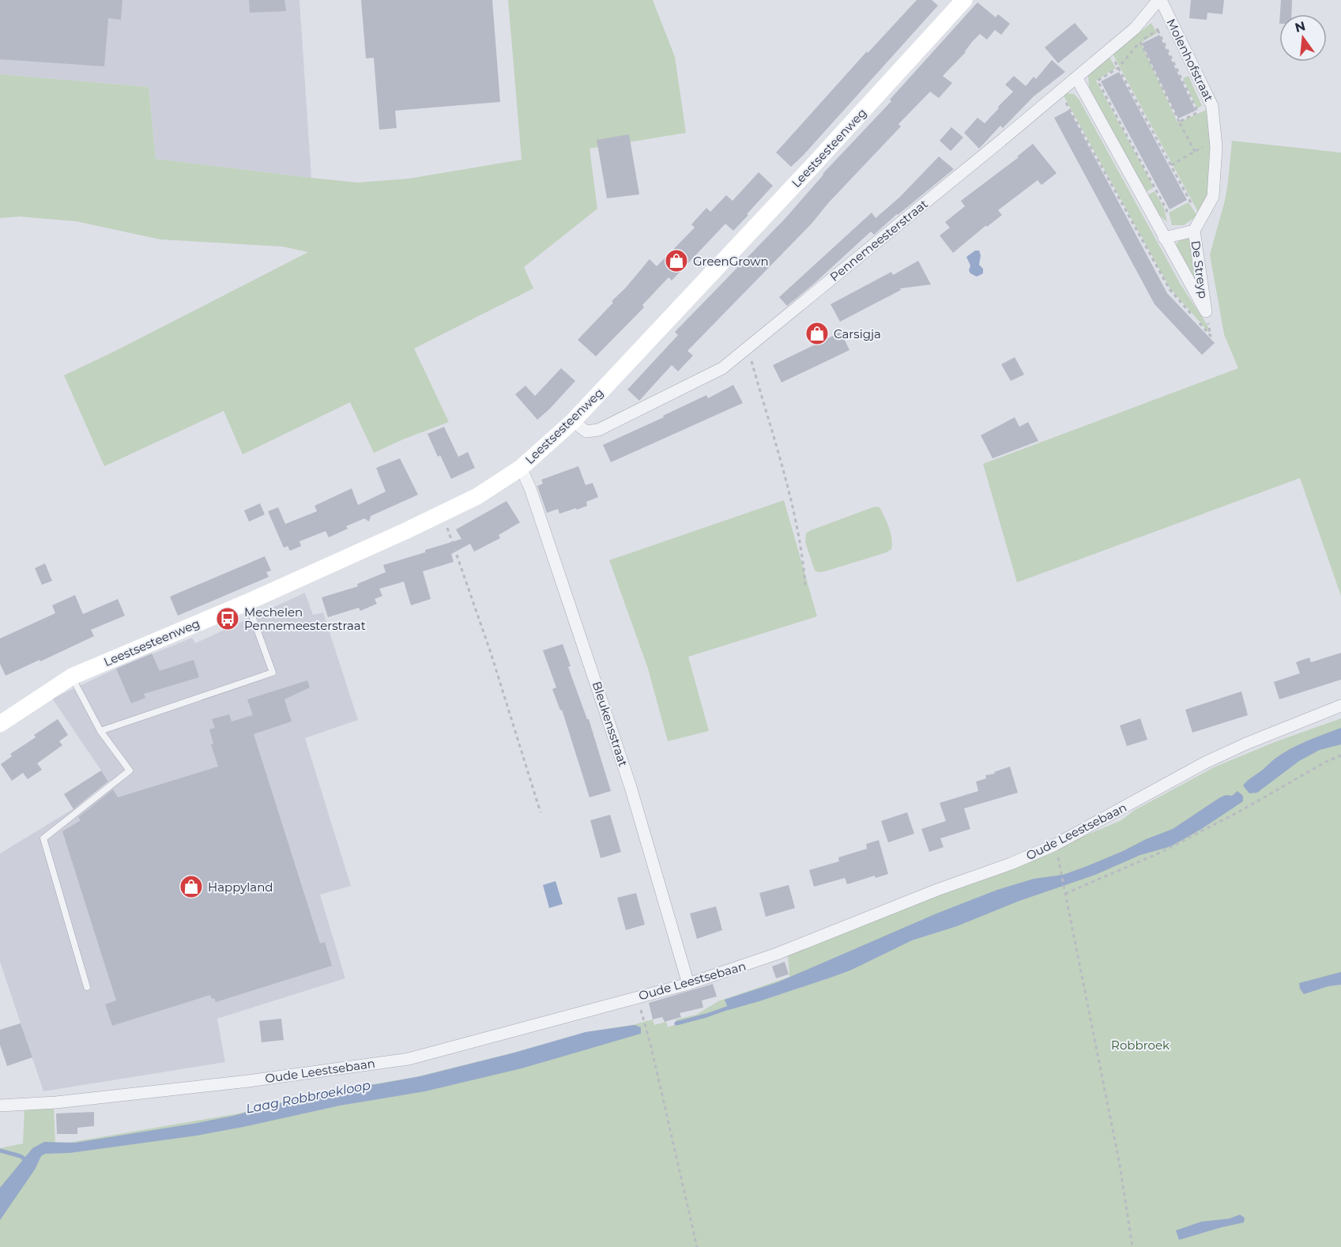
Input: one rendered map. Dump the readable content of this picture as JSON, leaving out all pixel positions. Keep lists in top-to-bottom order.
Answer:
{
  "streets": {
    "street": [
      "Molenhofstraat",
      "Leestsesteenweg",
      "Pennemeesterstraat",
      "De Streyp",
      "Bleukensstraat",
      "Oude Leestsebaan"
    ]
  },
  "crossings": [
    ["Molenhofstraat", "Pennemeesterstraat"],
    ["Molenhofstraat", "De Streyp"],
    ["Leestsesteenweg", "Pennemeesterstraat"],
    ["Leestsesteenweg", "Bleukensstraat"],
    ["Pennemeesterstraat", "De Streyp"],
    ["Bleukensstraat", "Oude Leestsebaan"]
  ],
  "water": ["Laag Robbroekloop"],
  "parks": ["Robbroek"],
  "places": {
    "shop": ["GreenGrown", "Carsigja", "Happyland"],
    "bus stop": ["Mechelen Pennemeesterstraat"]
  },
  "north": "top"
}
